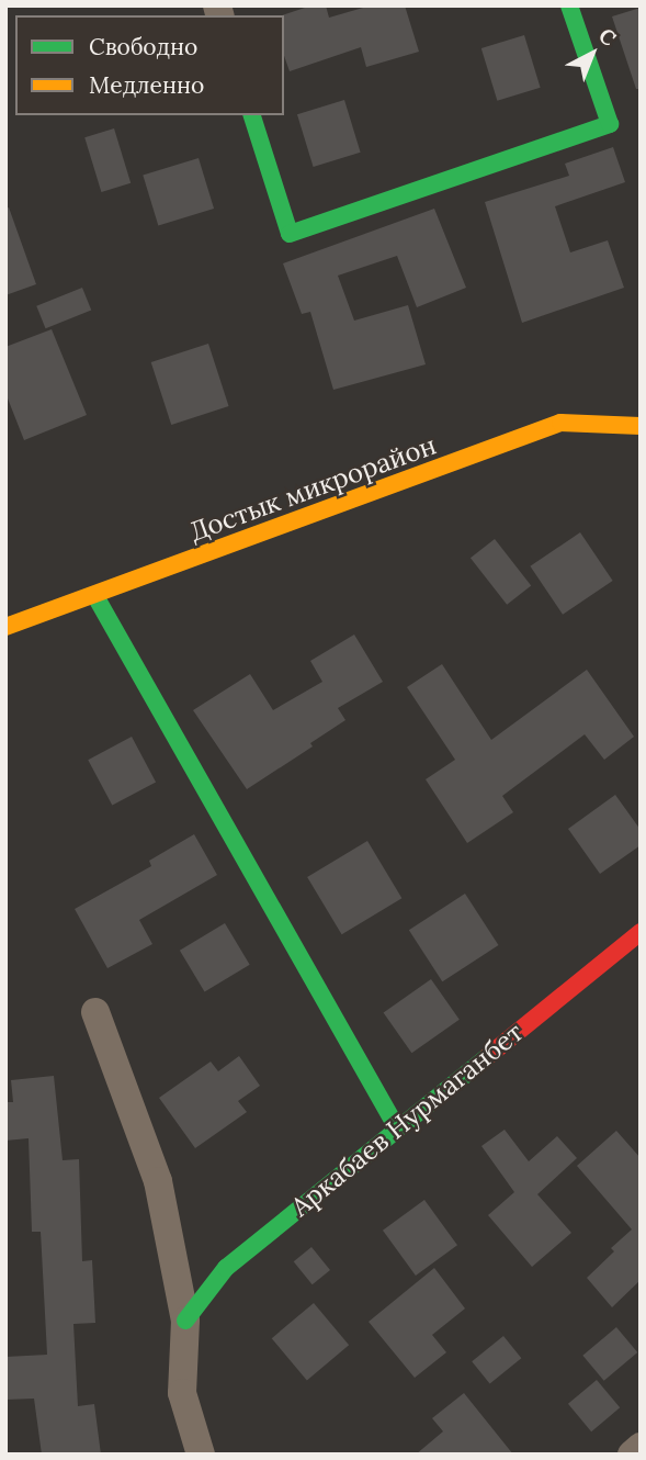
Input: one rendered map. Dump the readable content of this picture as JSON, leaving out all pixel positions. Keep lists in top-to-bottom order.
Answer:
{
  "streets": {
    "street": ["Достык микрорайон", "Аркабаев Нурмаганбет"]
  },
  "legend": ["Свободно", "Медленно"],
  "north": "top right"
}
